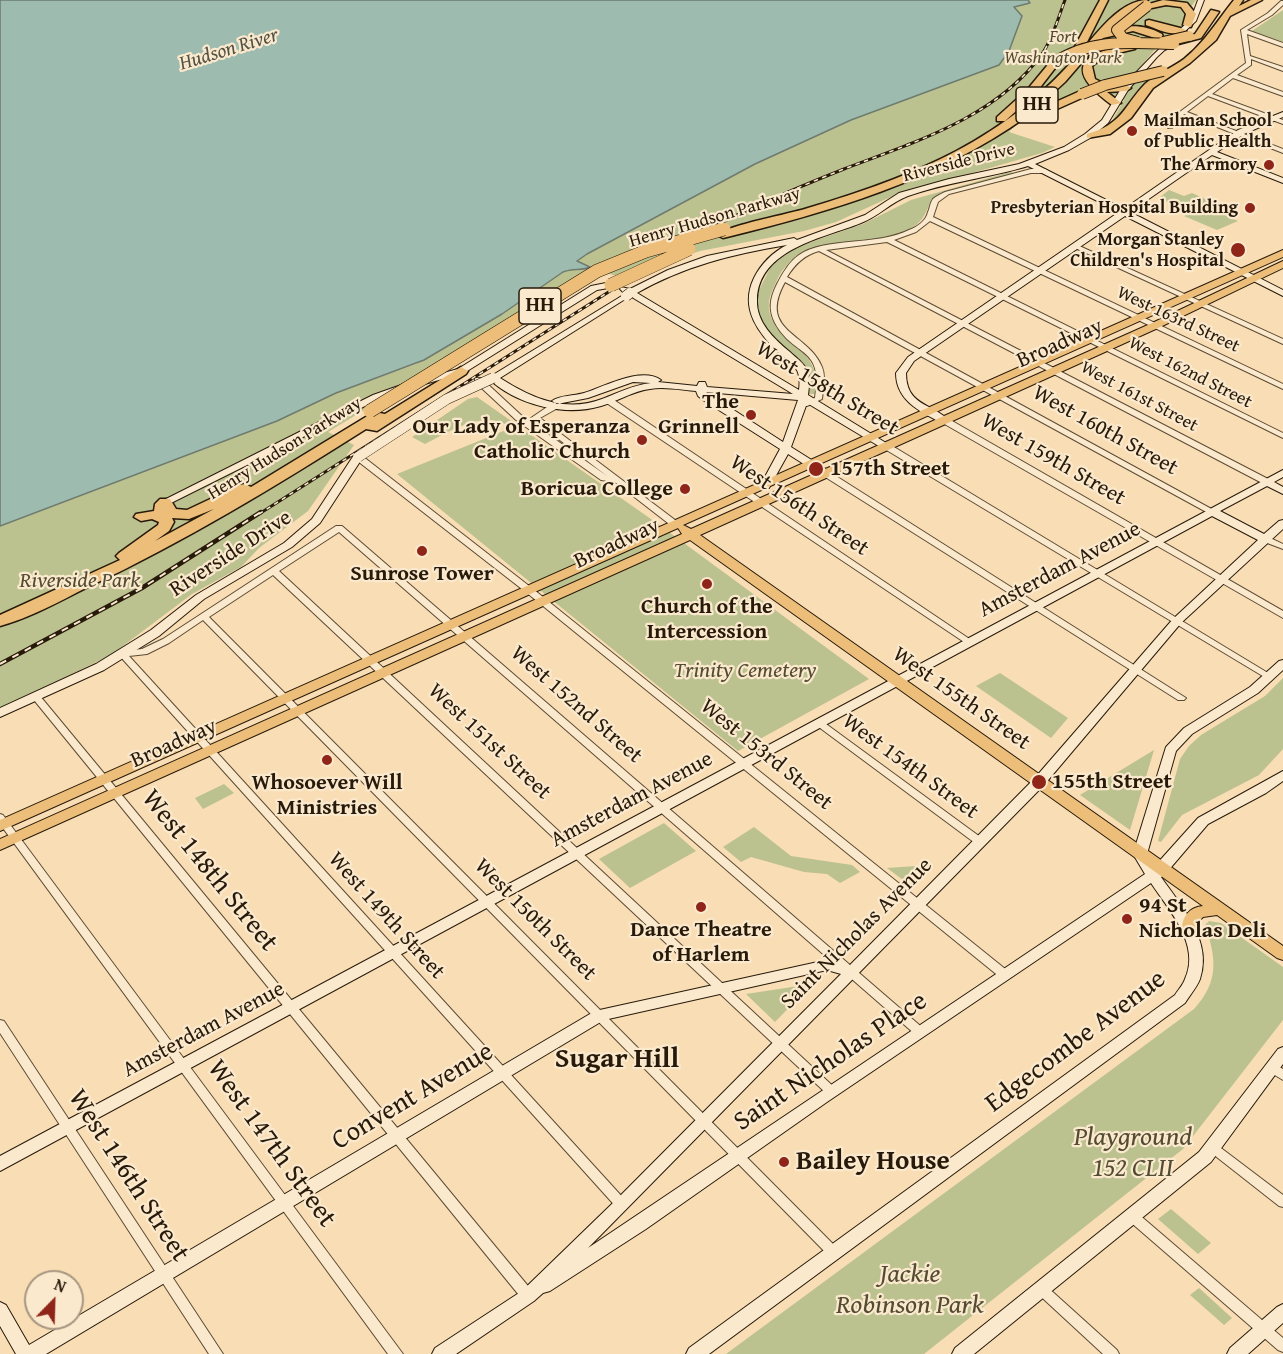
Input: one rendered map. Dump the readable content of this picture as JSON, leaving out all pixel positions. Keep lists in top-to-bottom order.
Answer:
{
  "streets": {
    "highway": ["HH", "Henry Hudson Parkway"],
    "main road": [
      "Riverside Drive",
      "Broadway",
      "West 158th Street",
      "West 161st Street",
      "West 160th Street",
      "West 159th Street",
      "Amsterdam Avenue",
      "West 155th Street",
      "Saint Nicholas Avenue",
      "Edgecombe Avenue",
      "Saint Nicholas Place",
      "Convent Avenue"
    ],
    "street": [
      "West 163rd Street",
      "West 162nd Street",
      "West 156th Street",
      "West 152nd Street",
      "West 151st Street",
      "West 153rd Street",
      "West 154th Street",
      "West 148th Street",
      "West 149th Street",
      "West 150th Street",
      "West 147th Street",
      "West 146th Street"
    ]
  },
  "crossings": [
    ["Riverside Drive", "West 163rd Street"],
    ["Riverside Drive", "West 162nd Street"],
    ["Riverside Drive", "West 158th Street"],
    ["Riverside Drive", "West 161st Street"],
    ["Riverside Drive", "West 160th Street"],
    ["Riverside Drive", "West 152nd Street"],
    ["Riverside Drive", "West 151st Street"],
    ["Riverside Drive", "West 153rd Street"],
    ["Riverside Drive", "West 148th Street"],
    ["Riverside Drive", "West 149th Street"],
    ["Riverside Drive", "West 150th Street"],
    ["West 163rd Street", "Broadway"],
    ["Broadway", "West 162nd Street"],
    ["Broadway", "West 158th Street"],
    ["Broadway", "West 161st Street"],
    ["Broadway", "West 160th Street"],
    ["Broadway", "West 159th Street"],
    ["Broadway", "West 156th Street"],
    ["Broadway", "West 155th Street"],
    ["Broadway", "West 152nd Street"],
    ["Broadway", "West 151st Street"],
    ["Broadway", "West 153rd Street"],
    ["Broadway", "West 148th Street"],
    ["Broadway", "West 149th Street"],
    ["Broadway", "West 150th Street"],
    ["Broadway", "West 147th Street"],
    ["West 158th Street", "Amsterdam Avenue"],
    ["West 158th Street", "Saint Nicholas Avenue"],
    ["West 161st Street", "Amsterdam Avenue"],
    ["West 160th Street", "West 159th Street"],
    ["West 160th Street", "Amsterdam Avenue"],
    ["West 160th Street", "Saint Nicholas Avenue"],
    ["West 159th Street", "Amsterdam Avenue"],
    ["West 159th Street", "Saint Nicholas Avenue"],
    ["West 156th Street", "Amsterdam Avenue"],
    ["Amsterdam Avenue", "West 155th Street"],
    ["Amsterdam Avenue", "West 152nd Street"],
    ["Amsterdam Avenue", "West 151st Street"],
    ["Amsterdam Avenue", "West 153rd Street"],
    ["Amsterdam Avenue", "West 154th Street"],
    ["Amsterdam Avenue", "West 148th Street"],
    ["Amsterdam Avenue", "West 149th Street"],
    ["Amsterdam Avenue", "West 150th Street"],
    ["Amsterdam Avenue", "West 147th Street"],
    ["Amsterdam Avenue", "West 146th Street"],
    ["West 155th Street", "Saint Nicholas Avenue"],
    ["West 155th Street", "Edgecombe Avenue"],
    ["West 155th Street", "Saint Nicholas Place"],
    ["West 152nd Street", "Saint Nicholas Avenue"],
    ["West 152nd Street", "Saint Nicholas Place"],
    ["West 152nd Street", "Convent Avenue"],
    ["West 151st Street", "Saint Nicholas Avenue"],
    ["West 151st Street", "Saint Nicholas Place"],
    ["West 151st Street", "Convent Avenue"],
    ["West 153rd Street", "Saint Nicholas Avenue"],
    ["West 153rd Street", "Saint Nicholas Place"],
    ["West 154th Street", "Saint Nicholas Avenue"],
    ["West 148th Street", "Saint Nicholas Avenue"],
    ["West 148th Street", "Saint Nicholas Place"],
    ["West 148th Street", "Convent Avenue"],
    ["West 149th Street", "Saint Nicholas Avenue"],
    ["West 149th Street", "Convent Avenue"],
    ["West 150th Street", "Saint Nicholas Avenue"],
    ["West 150th Street", "Edgecombe Avenue"],
    ["West 150th Street", "Saint Nicholas Place"],
    ["West 150th Street", "Convent Avenue"],
    ["Saint Nicholas Avenue", "Saint Nicholas Place"],
    ["Saint Nicholas Avenue", "Convent Avenue"],
    ["Edgecombe Avenue", "Saint Nicholas Place"],
    ["Convent Avenue", "West 147th Street"],
    ["Convent Avenue", "West 146th Street"]
  ],
  "districts": ["Sugar Hill"],
  "water": ["Hudson River"],
  "parks": [
    "Fort Washington Park",
    "Riverside Park",
    "Trinity Cemetery",
    "Playground 152 CLII",
    "Jackie Robinson Park"
  ],
  "places": [
    "Mailman School of Public Health",
    "The Armory",
    "Presbyterian Hospital Building",
    "Morgan Stanley Children's Hospital",
    "The Grinnell",
    "Our Lady of Esperanza Catholic Church",
    "157th Street",
    "Boricua College",
    "Sunrose Tower",
    "Church of the Intercession",
    "Whosoever Will Ministries",
    "155th Street",
    "Dance Theatre of Harlem",
    "94 St Nicholas Deli",
    "Bailey House"
  ],
  "north": "top right"
}
